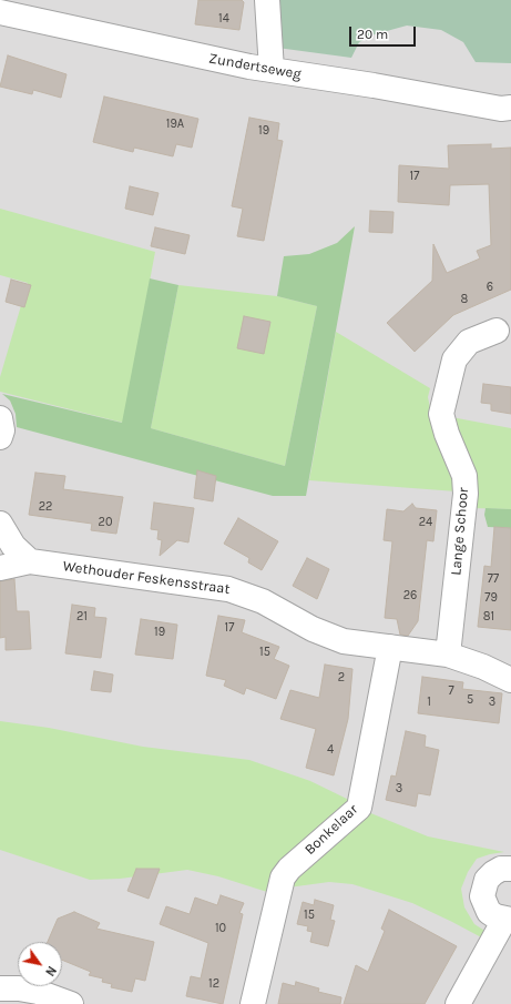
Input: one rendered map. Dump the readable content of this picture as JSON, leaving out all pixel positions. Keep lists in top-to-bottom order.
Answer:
{
  "streets": {
    "street": [
      "Zundertseweg",
      "Lange Schoor",
      "Wethouder Feskensstraat",
      "Bonkelaar"
    ]
  },
  "crossings": [
    ["Lange Schoor", "Wethouder Feskensstraat"],
    ["Wethouder Feskensstraat", "Bonkelaar"]
  ],
  "house_numbers": [
    "14",
    "19A",
    "19",
    "17",
    "6",
    "8",
    "22",
    "20",
    "24",
    "77",
    "26",
    "79",
    "21",
    "81",
    "17",
    "19",
    "15",
    "2",
    "7",
    "5",
    "1",
    "3",
    "4",
    "3",
    "15",
    "10",
    "12"
  ],
  "scale_bar": "20 m",
  "north": "bottom right"
}
